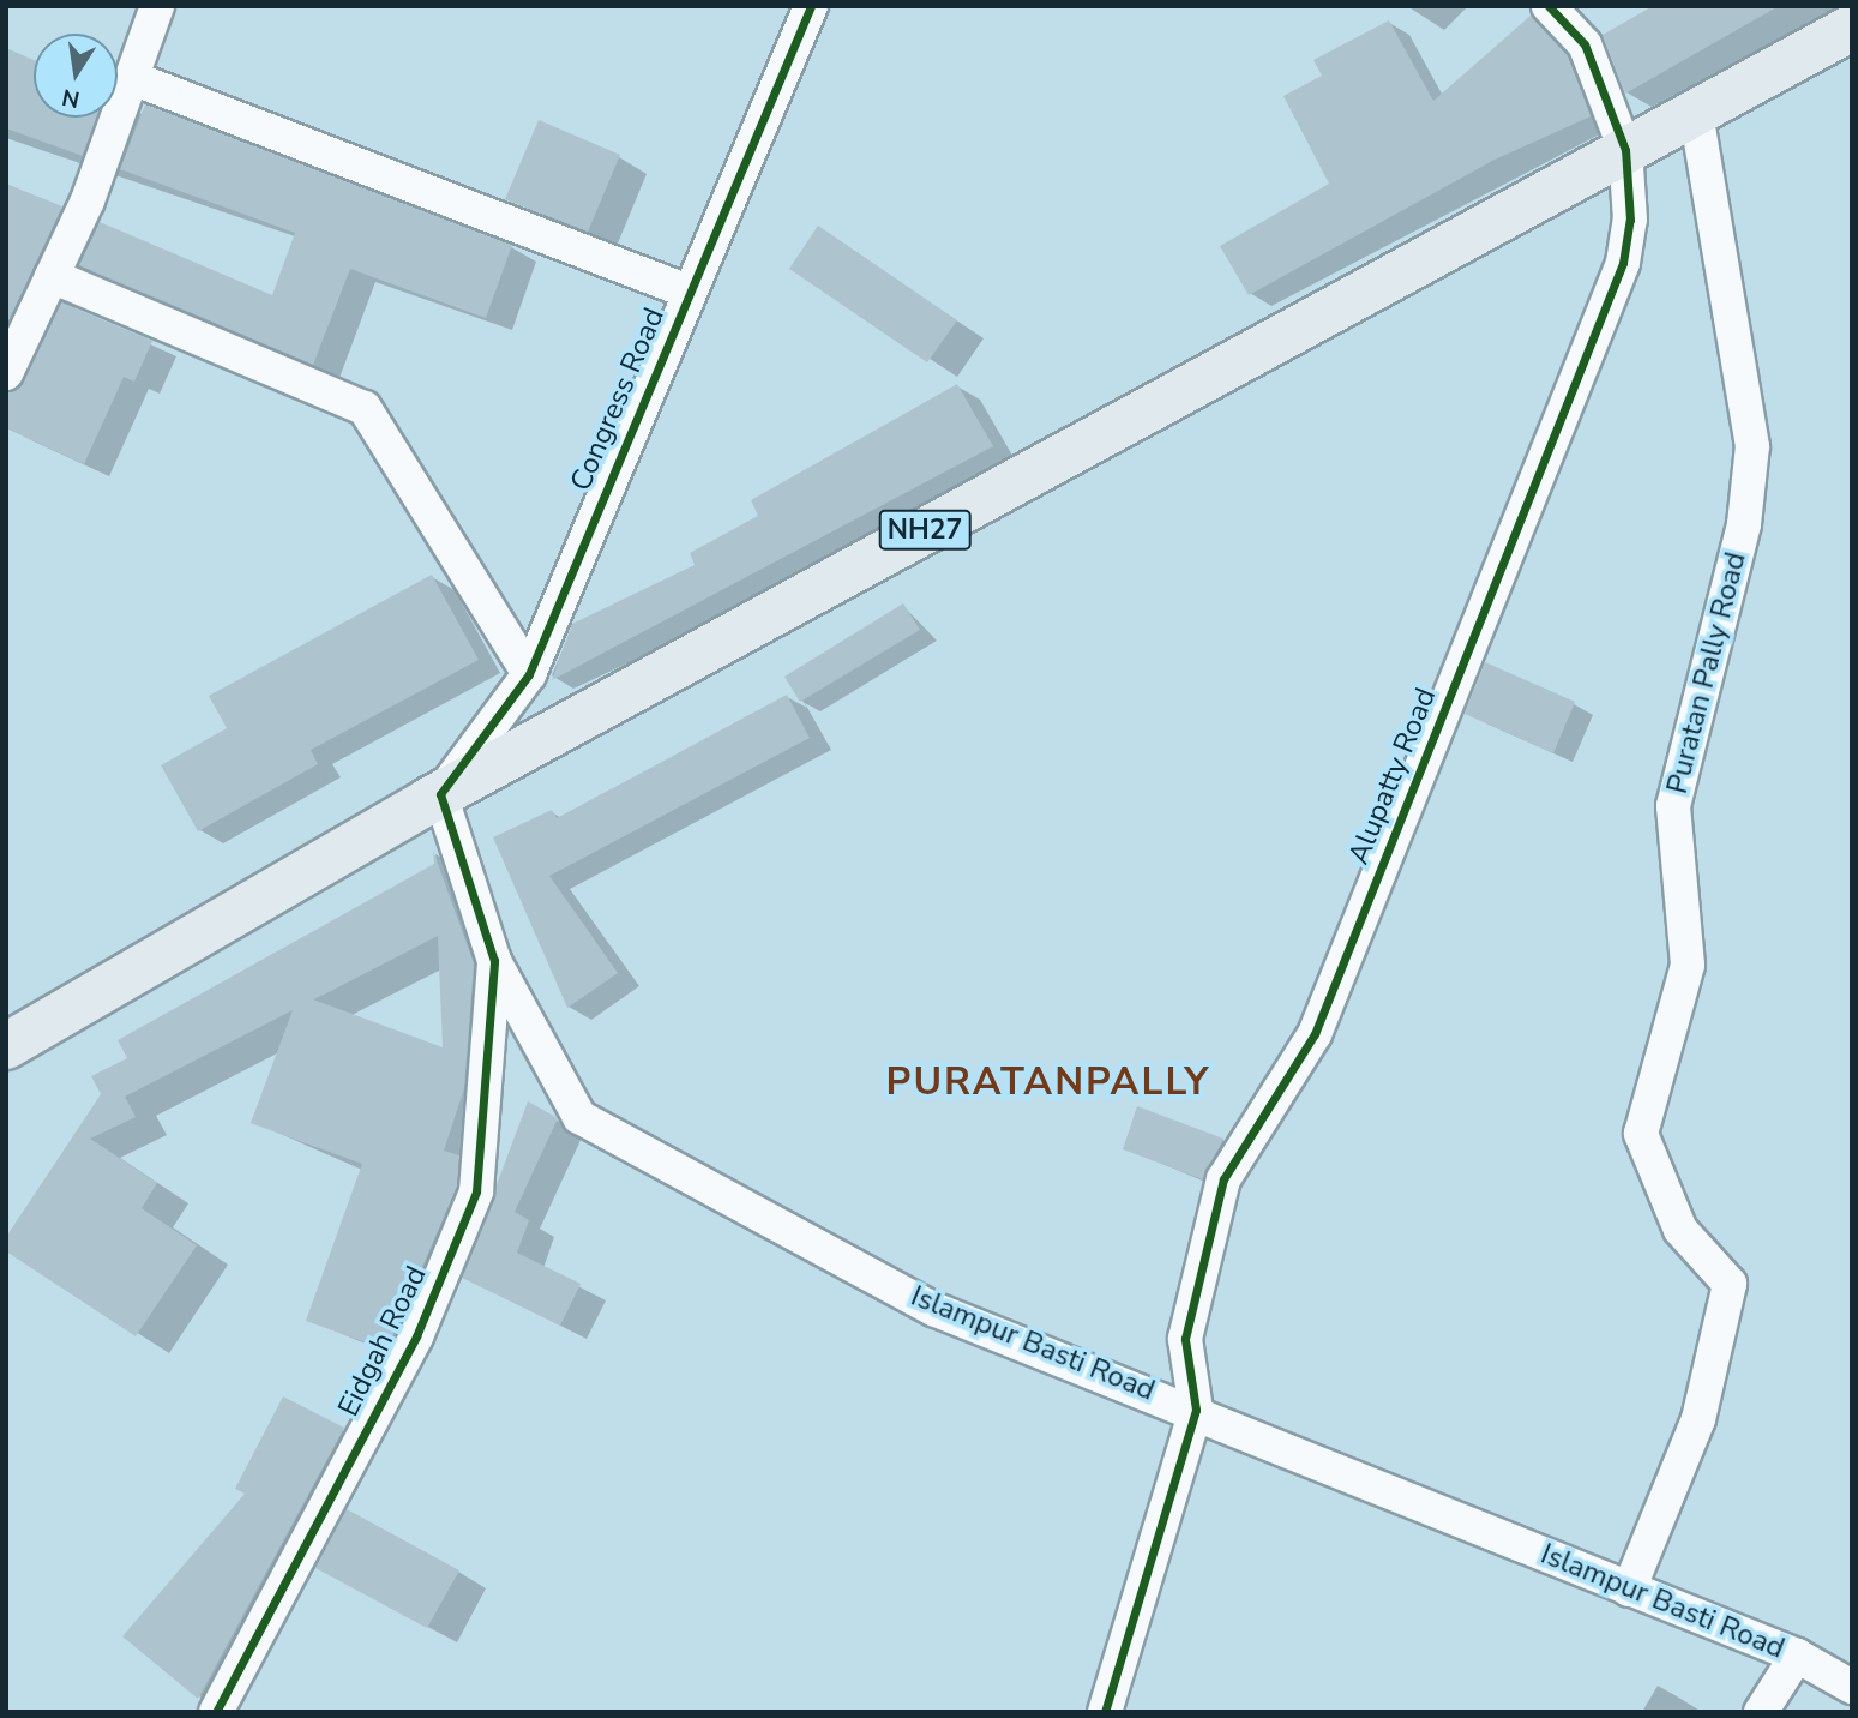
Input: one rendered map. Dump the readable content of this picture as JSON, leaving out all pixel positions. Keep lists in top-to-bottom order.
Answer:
{
  "streets": {
    "main road": ["NH27"],
    "street": [
      "Congress Road",
      "Puratan Pally Road",
      "Alupatty Road",
      "Eidgah Road",
      "Islampur Basti Road"
    ]
  },
  "crossings": [
    ["Congress Road", "NH27"],
    ["NH27", "Puratan Pally Road"],
    ["NH27", "Alupatty Road"],
    ["Puratan Pally Road", "Islampur Basti Road"],
    ["Alupatty Road", "Islampur Basti Road"],
    ["Eidgah Road", "Islampur Basti Road"]
  ],
  "districts": ["PURATANPALLY"],
  "north": "bottom"
}
